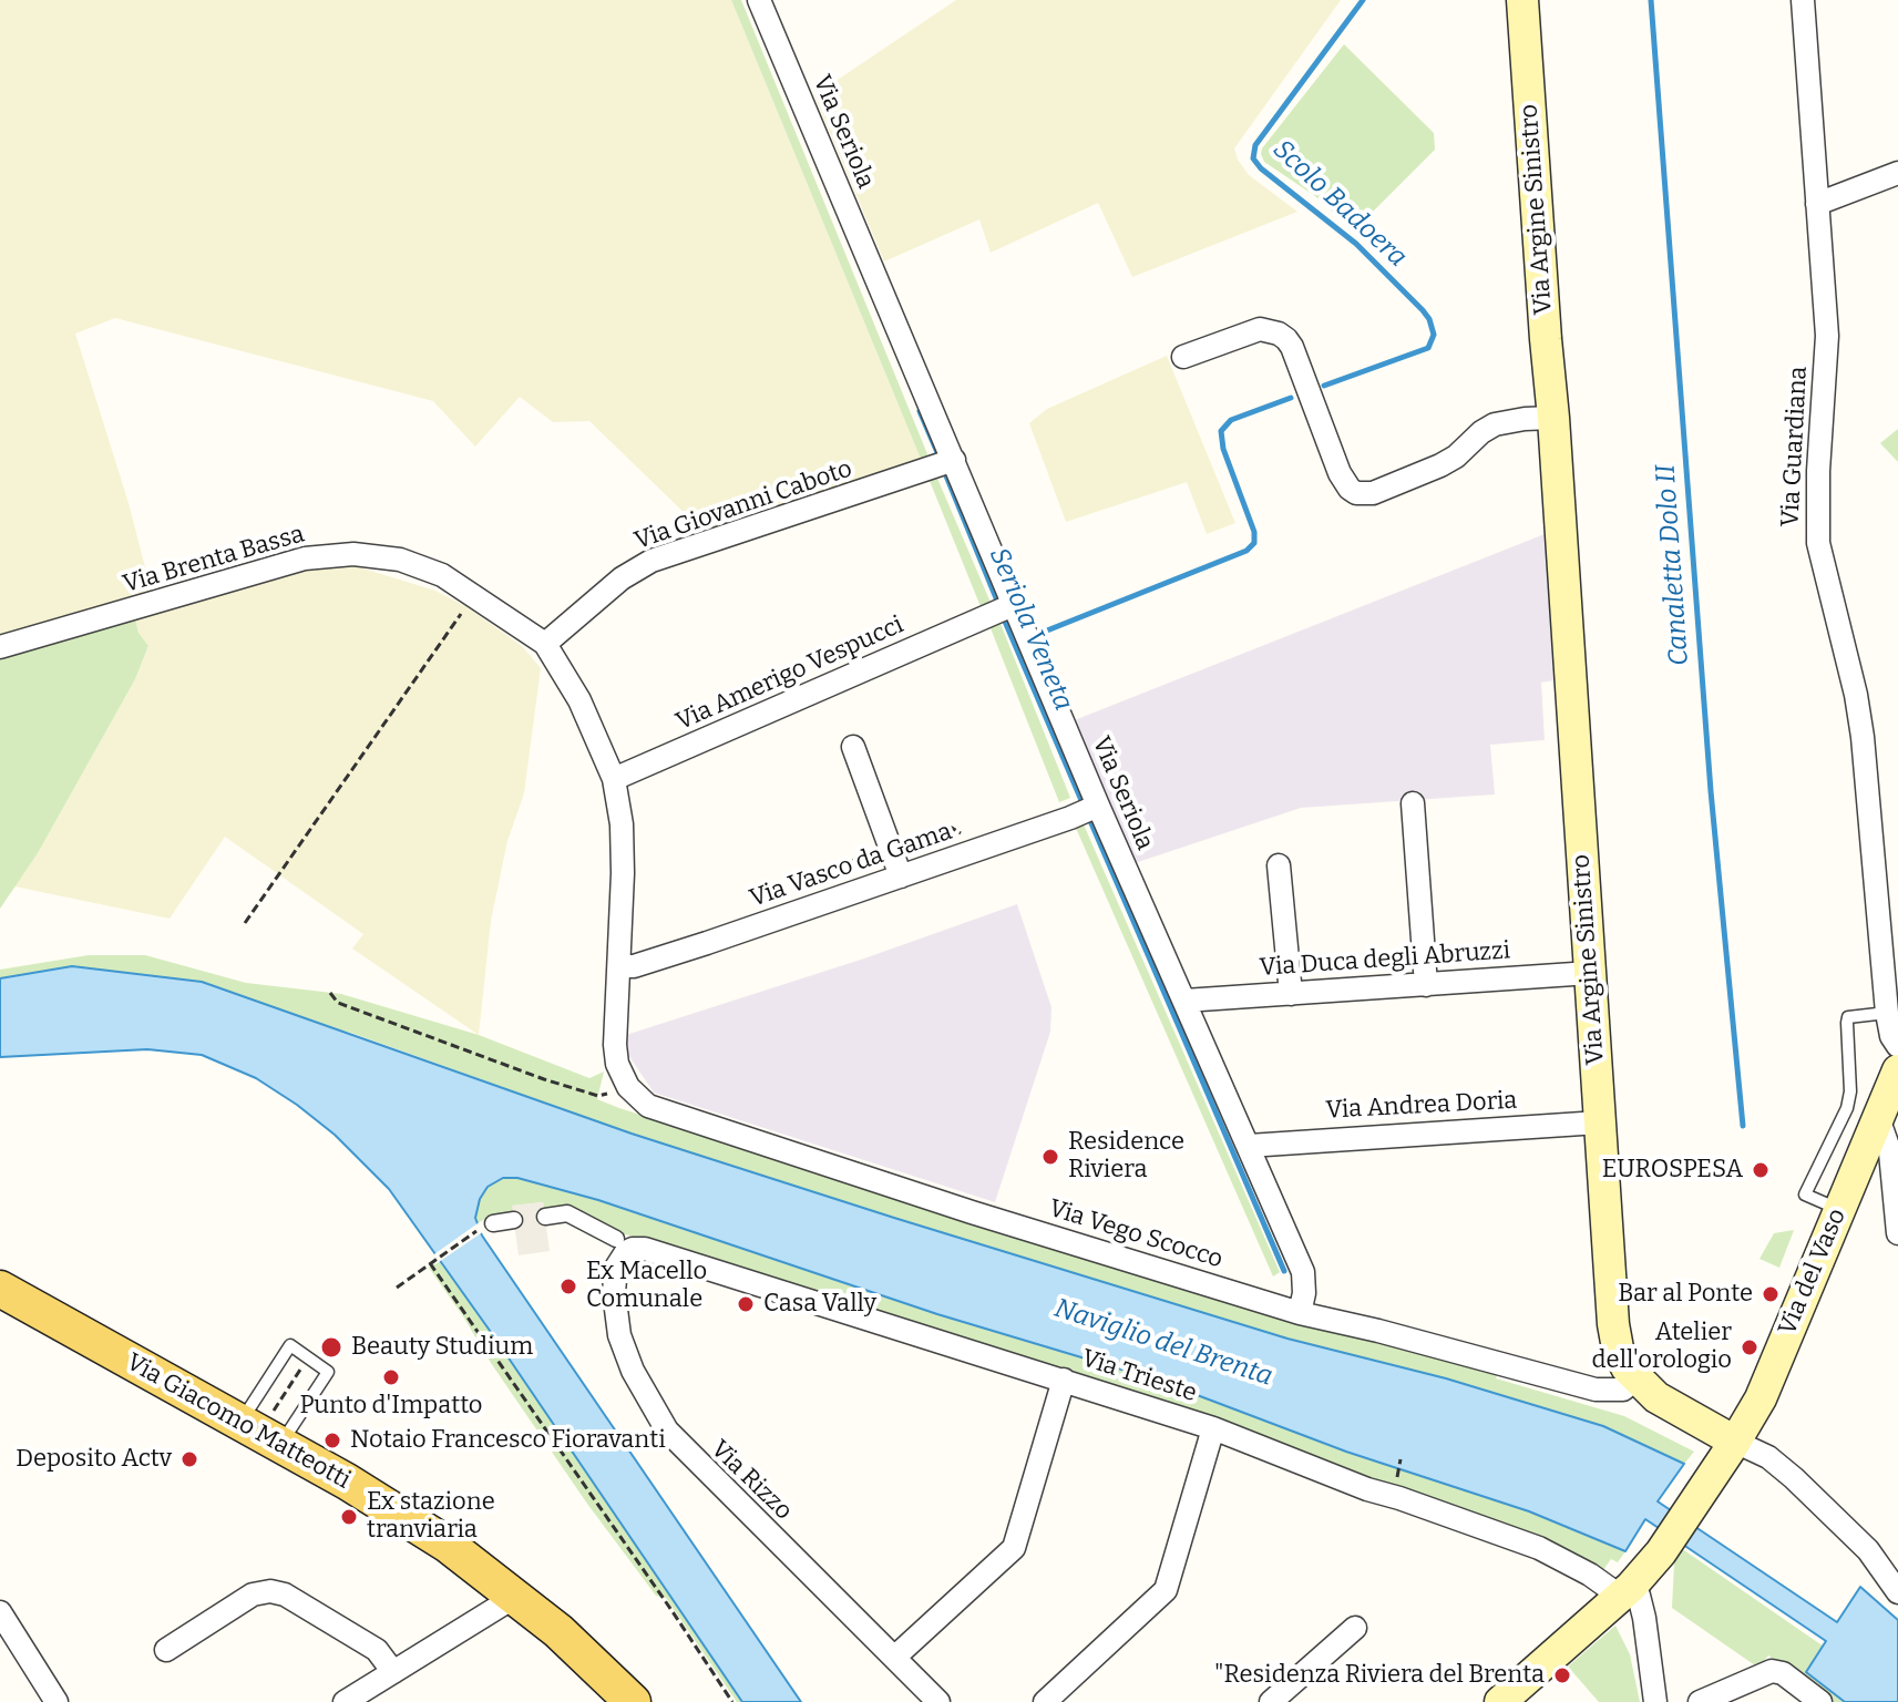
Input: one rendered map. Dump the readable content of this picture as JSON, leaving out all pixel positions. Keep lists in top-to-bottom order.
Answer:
{
  "streets": {
    "main road": ["Via Argine Sinistro", "Via del Vaso", "Via Giacomo Matteotti"],
    "street": [
      "Via Seriola",
      "Via Guardiana",
      "Via Giovanni Caboto",
      "Via Brenta Bassa",
      "Via Amerigo Vespucci",
      "Via Vasco da Gama",
      "Via Duca degli Abruzzi",
      "Via Andrea Doria",
      "Via Vego Scocco",
      "Via Trieste",
      "Via Rizzo"
    ]
  },
  "crossings": [
    ["Via Seriola", "Via Giovanni Caboto"],
    ["Via Seriola", "Via Amerigo Vespucci"],
    ["Via Seriola", "Via Vasco da Gama"],
    ["Via Seriola", "Via Duca degli Abruzzi"],
    ["Via Seriola", "Via Andrea Doria"],
    ["Via Seriola", "Via Vego Scocco"],
    ["Via Argine Sinistro", "Via Duca degli Abruzzi"],
    ["Via Argine Sinistro", "Via Andrea Doria"],
    ["Via Argine Sinistro", "Via Vego Scocco"],
    ["Via Argine Sinistro", "Via del Vaso"],
    ["Via Giovanni Caboto", "Via Brenta Bassa"],
    ["Via Brenta Bassa", "Via Amerigo Vespucci"],
    ["Via Brenta Bassa", "Via Vasco da Gama"],
    ["Via Brenta Bassa", "Via Vego Scocco"],
    ["Via del Vaso", "Via Trieste"],
    ["Via Trieste", "Via Rizzo"]
  ],
  "water": [
    "Scolo Badoera",
    "Canaletta Dolo II",
    "Seriola Veneta",
    "Naviglio del Brenta"
  ],
  "places": [
    "Residence Riviera",
    "EUROSPESA",
    "Ex Macello Comunale",
    "Bar al Ponte",
    "Casa Vally",
    "Beauty Studium",
    "Atelier dell'orologio",
    "Punto d'Impatto",
    "Notaio Francesco Fioravanti",
    "Deposito Actv",
    "Ex stazione tranviaria",
    "\"Residenza Riviera del Brenta"
  ]
}
